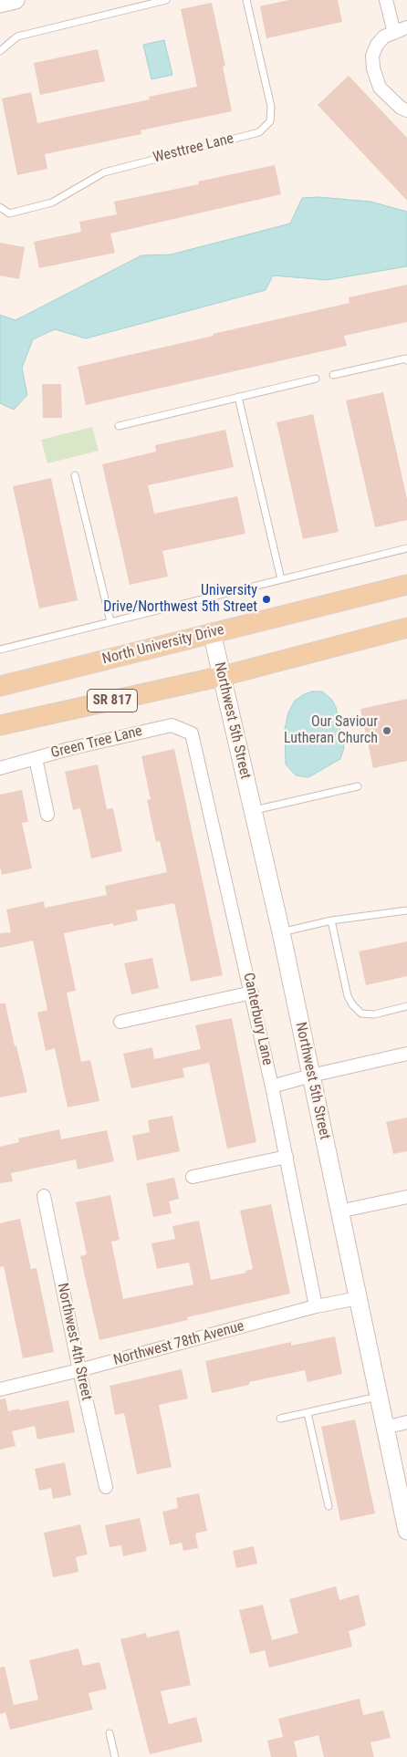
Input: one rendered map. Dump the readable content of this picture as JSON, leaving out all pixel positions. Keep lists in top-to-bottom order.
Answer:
{
  "streets": {
    "main road": ["North University Drive", "SR 817"],
    "street": [
      "Northwest 5th Street",
      "Green Tree Lane",
      "Canterbury Lane",
      "Northwest 4th Street",
      "Northwest 78th Avenue"
    ],
    "lane": ["Westtree Lane"]
  },
  "crossings": [
    ["North University Drive", "Northwest 5th Street"],
    ["SR 817", "Northwest 5th Street"],
    ["Northwest 5th Street", "Northwest 78th Avenue"],
    ["Green Tree Lane", "Canterbury Lane"],
    ["Canterbury Lane", "Northwest 78th Avenue"],
    ["Northwest 4th Street", "Northwest 78th Avenue"]
  ],
  "places": ["University Drive/Northwest 5th Street", "Our Saviour Lutheran Church"]
}
